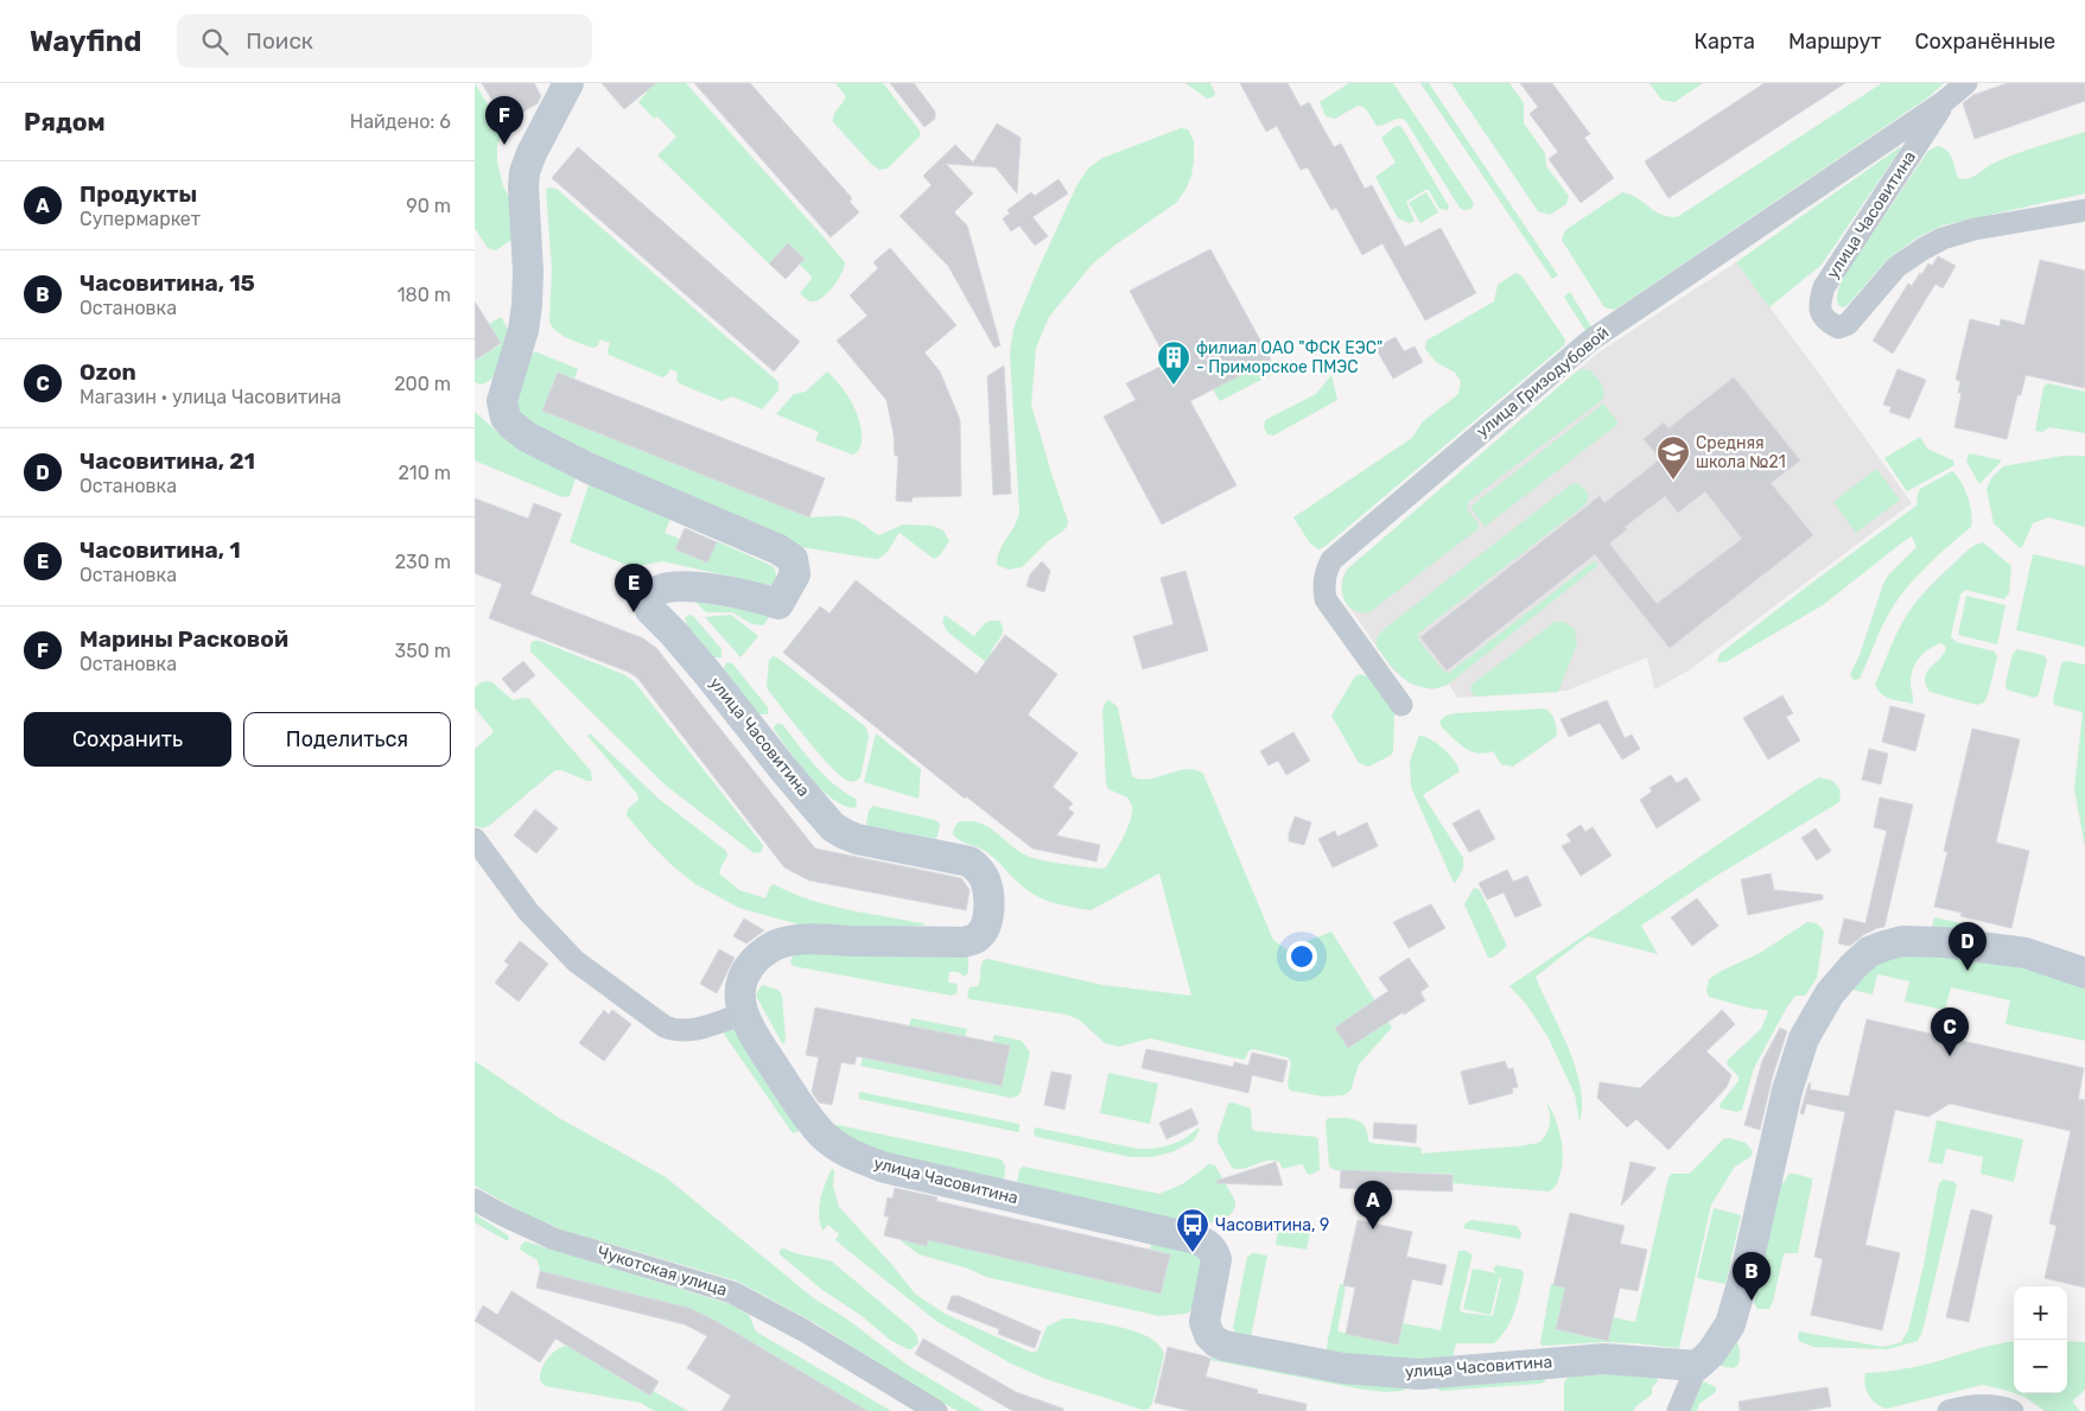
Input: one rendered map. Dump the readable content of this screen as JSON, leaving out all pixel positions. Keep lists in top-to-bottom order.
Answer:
{
  "streets": {
    "street": ["улица Часовитина", "улица Гризодубовой", "Чукотская улица"]
  },
  "crossings": [
    ["улица Часовитина", "улица Гризодубовой"]
  ],
  "places": {
    "building": ["филиал ОАО \"ФСК ЕЭС\" - Приморское ПМЭС"],
    "school or university": ["Средняя школа №21"],
    "bus stop": ["Часовитина, 9"]
  },
  "page": {
    "header": "Wayfind",
    "search": "Поиск",
    "nav": ["Карта", "Маршрут", "Сохранённые"],
    "heading": ["Рядом", "Найдено: 6"],
    "pins": [
      "F",
      "E",
      "D",
      "C",
      "A",
      "B"
    ],
    "list": [
      {
        "mark": "A",
        "name": "Продукты",
        "note": "Супермаркет",
        "value": "90 m"
      },
      {
        "mark": "B",
        "name": "Часовитина, 15",
        "note": "Остановка",
        "value": "180 m"
      },
      {
        "mark": "C",
        "name": "Ozon",
        "note": "Магазин · улица Часовитина",
        "value": "200 m"
      },
      {
        "mark": "D",
        "name": "Часовитина, 21",
        "note": "Остановка",
        "value": "210 m"
      },
      {
        "mark": "E",
        "name": "Часовитина, 1",
        "note": "Остановка",
        "value": "230 m"
      },
      {
        "mark": "F",
        "name": "Марины Расковой",
        "note": "Остановка",
        "value": "350 m"
      }
    ],
    "buttons": ["Сохранить", "Поделиться"],
    "map_buttons": ["+", "−"]
  }
}
